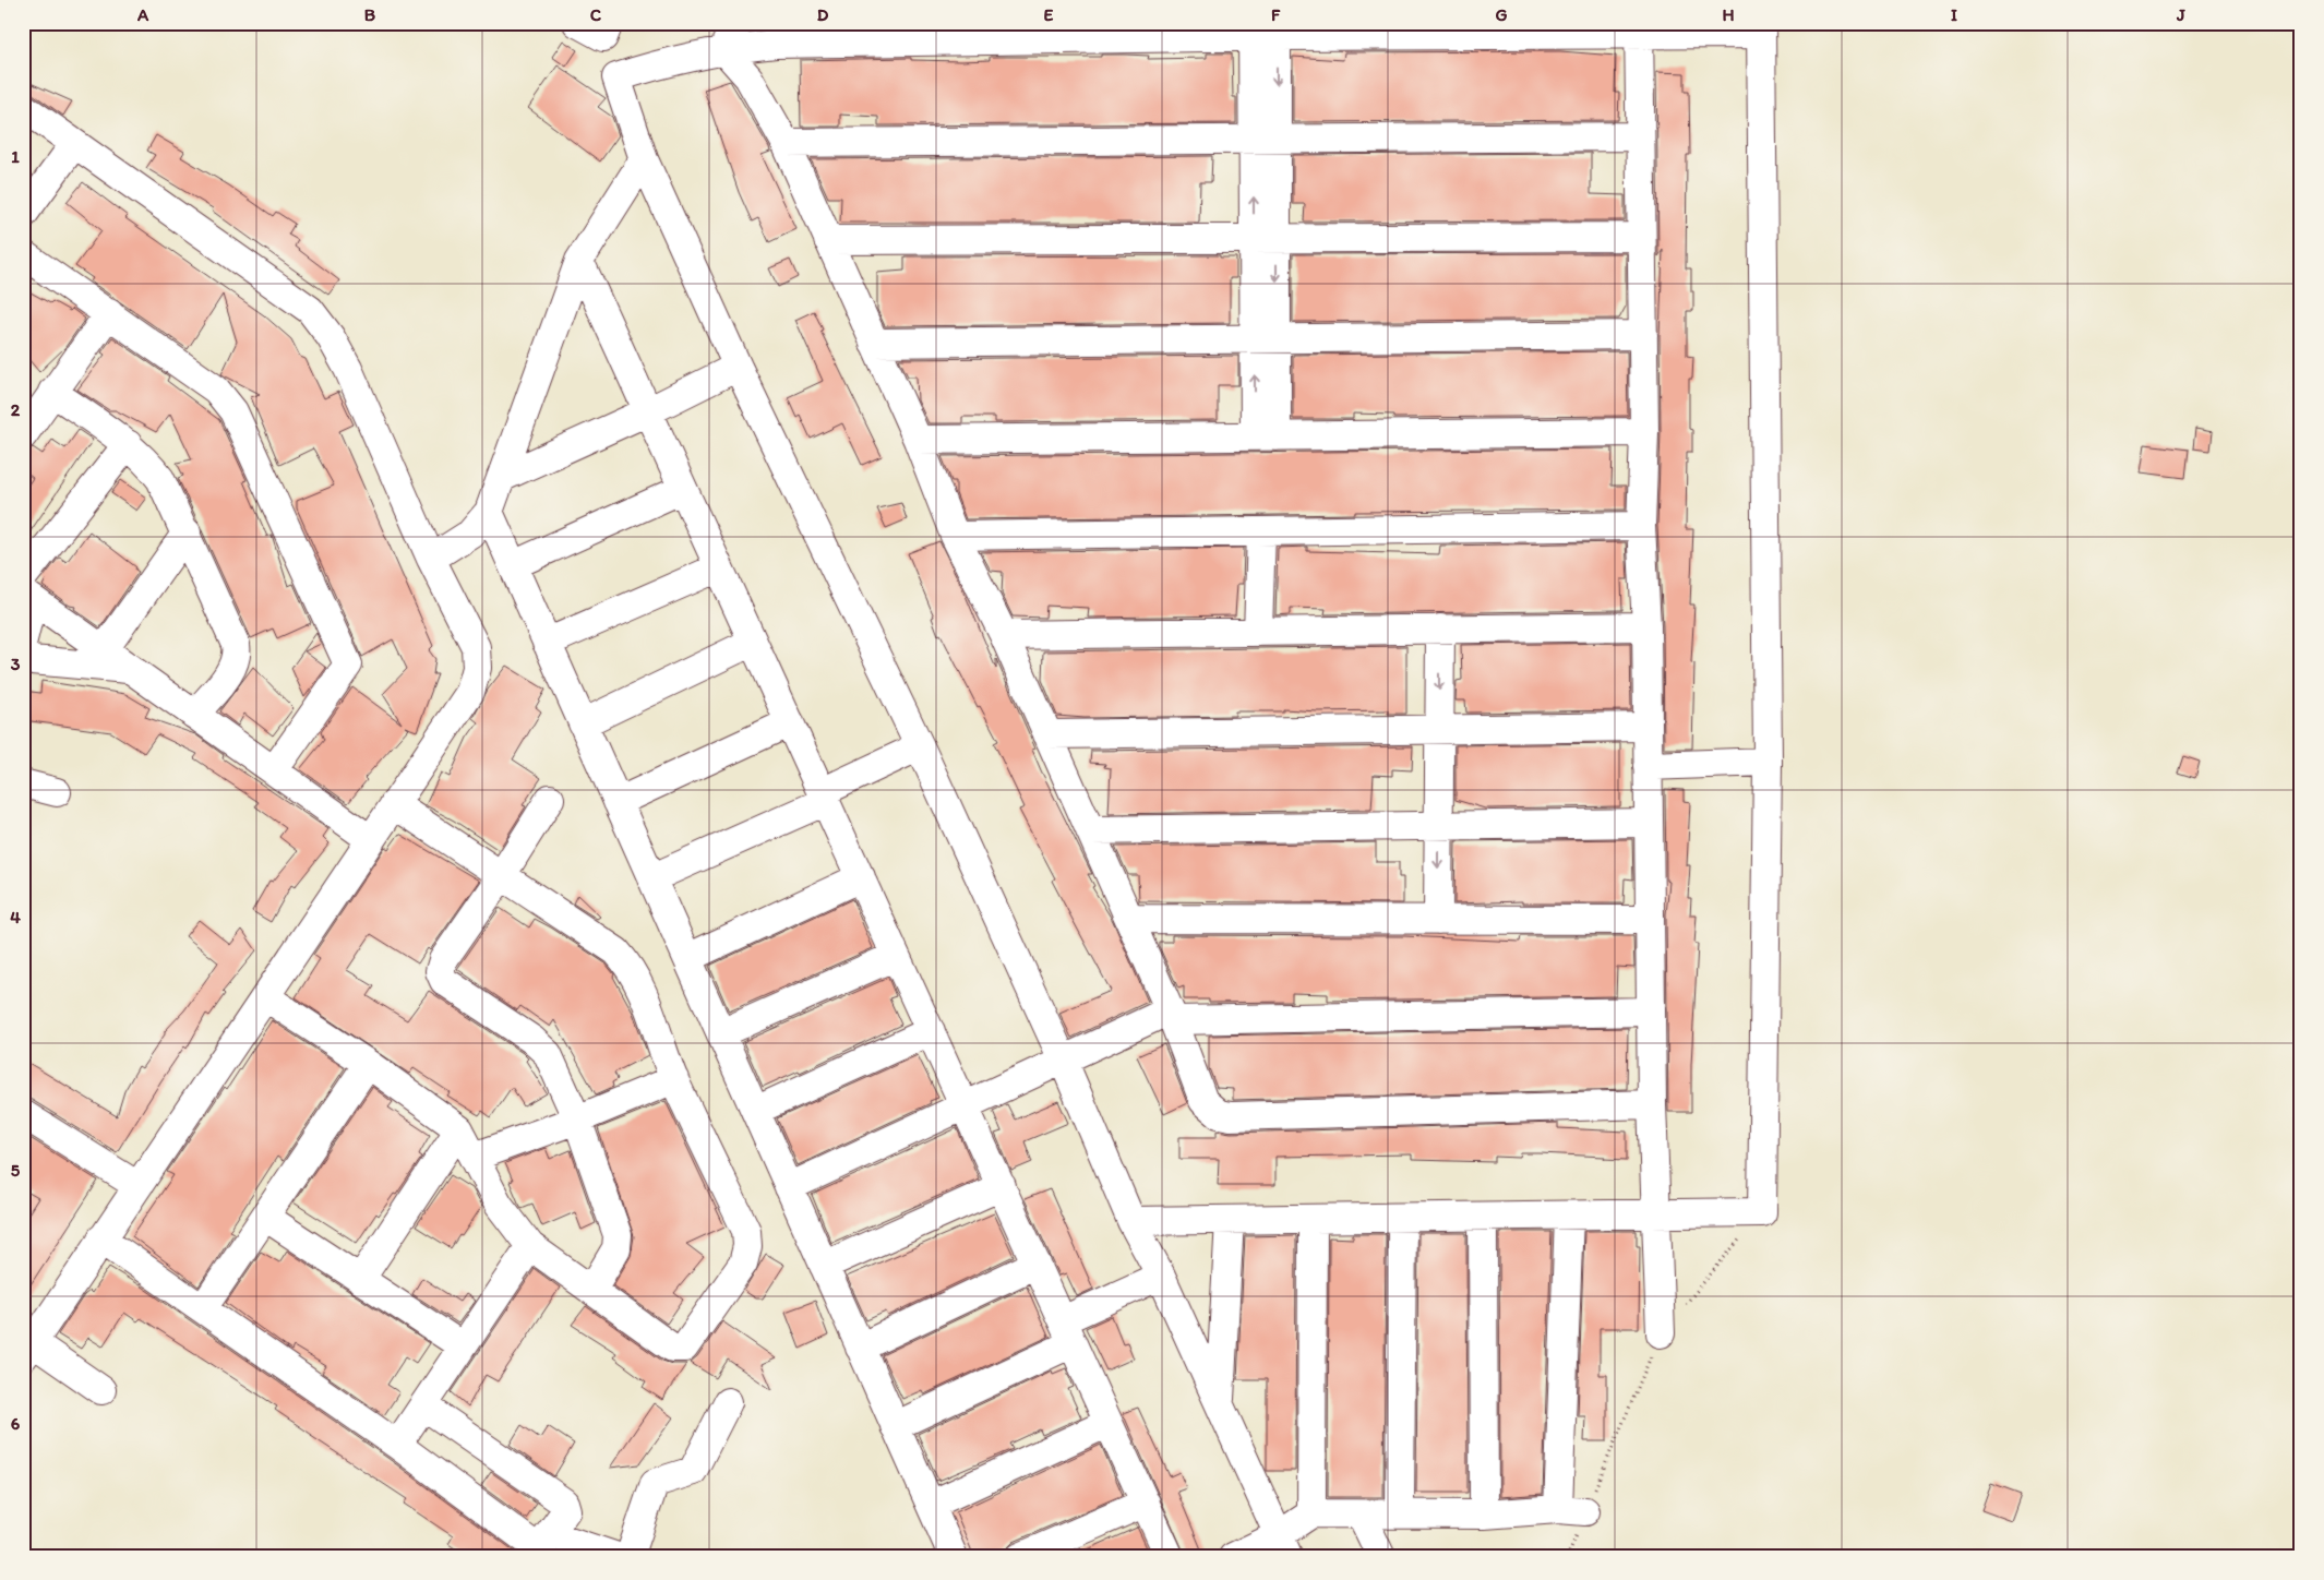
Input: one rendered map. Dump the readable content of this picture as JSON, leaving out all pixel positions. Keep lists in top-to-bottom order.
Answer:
{
  "grid": {
    "columns": [
      "A",
      "B",
      "C",
      "D",
      "E",
      "F",
      "G",
      "H",
      "I",
      "J"
    ],
    "rows": [
      "1",
      "2",
      "3",
      "4",
      "5",
      "6"
    ]
  }
}
